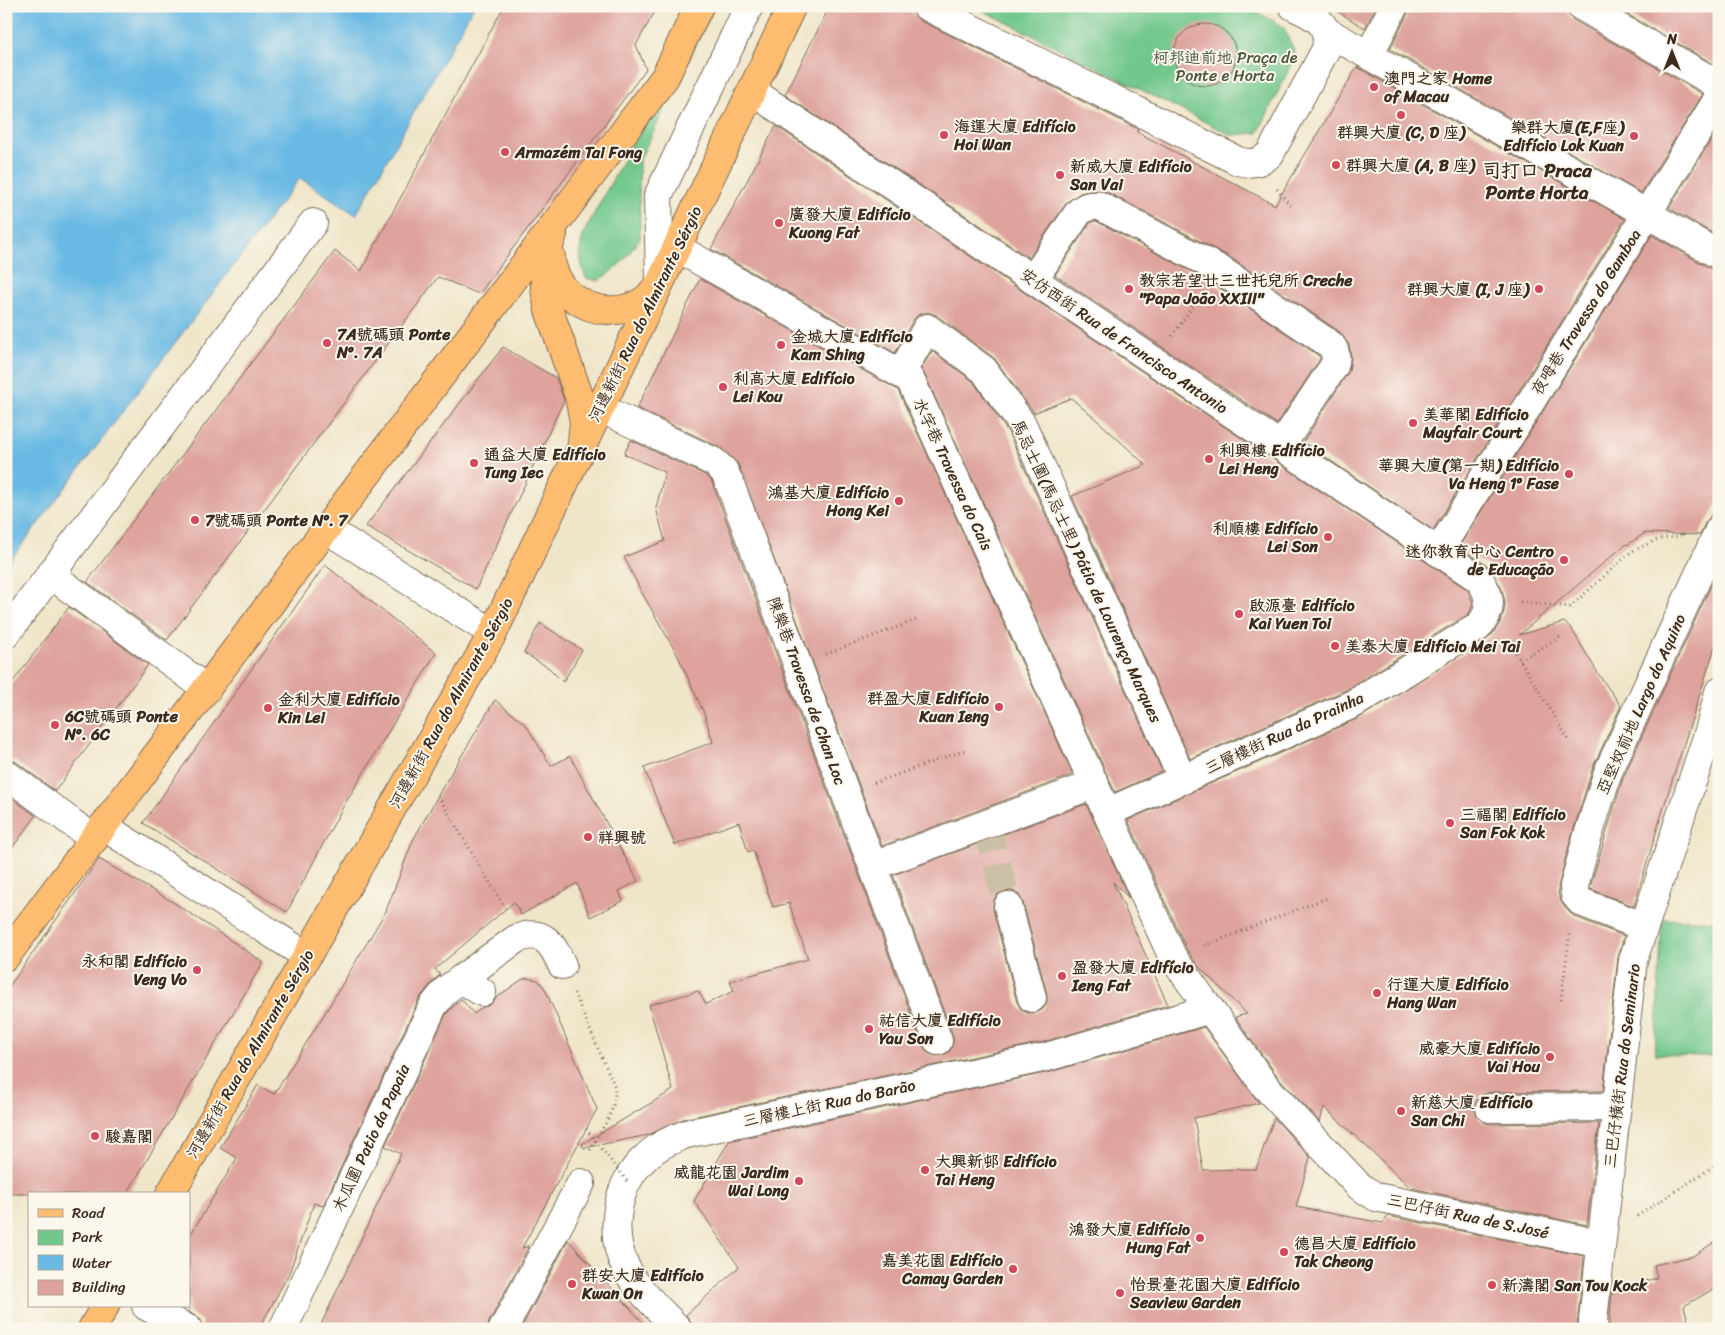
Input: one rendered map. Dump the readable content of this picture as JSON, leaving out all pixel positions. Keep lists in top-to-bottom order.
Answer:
{
  "streets": {
    "main road": ["河邊新街 Rua do Almirante Sérgio"],
    "street": [
      "夜呣巷 Travessa do Gamboa",
      "安仿西街 Rua de Francisco Antonio",
      "水字巷 Travessa do Cais",
      "馬忌士圍(馬忌士里) Pátio de Lourenço Marques",
      "陳樂巷 Travessa de Chan Loc",
      "亞堅奴前地 Largo do Aquino",
      "三層樓街 Rua da Prainha",
      "三巴仔橫街 Rua do Seminario",
      "三層樓上街 Rua do Barão",
      "木瓜圍 Patio da Papaia",
      "三巴仔街 Rua de S.José"
    ]
  },
  "crossings": [
    ["夜呣巷 Travessa do Gamboa", "安仿西街 Rua de Francisco Antonio"],
    ["河邊新街 Rua do Almirante Sérgio", "安仿西街 Rua de Francisco Antonio"],
    ["河邊新街 Rua do Almirante Sérgio", "水字巷 Travessa do Cais"],
    ["河邊新街 Rua do Almirante Sérgio", "陳樂巷 Travessa de Chan Loc"],
    ["安仿西街 Rua de Francisco Antonio", "三層樓街 Rua da Prainha"],
    ["水字巷 Travessa do Cais", "馬忌士圍(馬忌士里) Pátio de Lourenço Marques"],
    ["水字巷 Travessa do Cais", "三層樓街 Rua da Prainha"],
    ["水字巷 Travessa do Cais", "三巴仔街 Rua de S.José"],
    ["馬忌士圍(馬忌士里) Pátio de Lourenço Marques", "三層樓街 Rua da Prainha"],
    ["三巴仔橫街 Rua do Seminario", "三巴仔街 Rua de S.José"],
    ["三層樓上街 Rua do Barão", "三巴仔街 Rua de S.José"]
  ],
  "districts": ["司打口 Praca Ponte Horta"],
  "parks": ["柯邦迪前地 Praça de Ponte e Horta"],
  "places": [
    "澳門之家 Home of Macau",
    "群興大廈 (C, D 座)",
    "海運大廈 Edifício Hoi Wan",
    "樂群大廈(E,F座) Edifício Lok Kuan",
    "Armazém Tai Fong",
    "群興大廈 (A, B 座)",
    "新威大廈 Edifício San Vai",
    "廣發大廈 Edifício Kuong Fat",
    "教宗若望廿三世托兒所 Creche \"Papa João XXIII\"",
    "群興大廈 (I, J 座)",
    "7A號碼頭 Ponte Nº. 7A",
    "金城大廈 Edifício Kam Shing",
    "利高大廈 Edifício Lei Kou",
    "美華閣 Edifício Mayfair Court",
    "利興樓 Edifício Lei Heng",
    "通益大廈 Edifício Tung Iec",
    "華興大廈(第一期) Edifício Va Heng 1º Fase",
    "鴻基大廈 Edifício Hong Kei",
    "7號碼頭 Ponte Nº. 7",
    "利順樓 Edifício Lei Son",
    "迷你教育中心 Centro de Educação",
    "啟源臺 Edifício Kai Yuen Toi",
    "美泰大廈 Edifício Mei Tai",
    "群盈大廈 Edifício Kuan Ieng",
    "金利大廈 Edifício Kin Lei",
    "6C號碼頭 Ponte Nº. 6C",
    "三福閣 Edifício San Fok Kok",
    "祥興號",
    "永和閣 Edifício Veng Vo",
    "盈發大廈 Edifício Ieng Fat",
    "行運大廈 Edifício Hang Wan",
    "祐信大廈 Edifício Yau Son",
    "威豪大廈 Edifício Vai Hou",
    "新慈大廈 Edifício San Chi",
    "駿嘉閣",
    "大興新邨 Edifício Tai Heng",
    "威龍花園 Jardim Wai Long",
    "鴻發大廈 Edifício Hung Fat",
    "德昌大廈 Edifício Tak Cheong",
    "嘉美花園 Edifício Camay Garden",
    "群安大廈 Edifício Kwan On",
    "新濤閣 San Tou Kock",
    "怡景臺花園大廈 Edifício Seaview Garden"
  ],
  "legend": [
    "Road",
    "Park",
    "Water",
    "Building"
  ],
  "north": "top"
}
